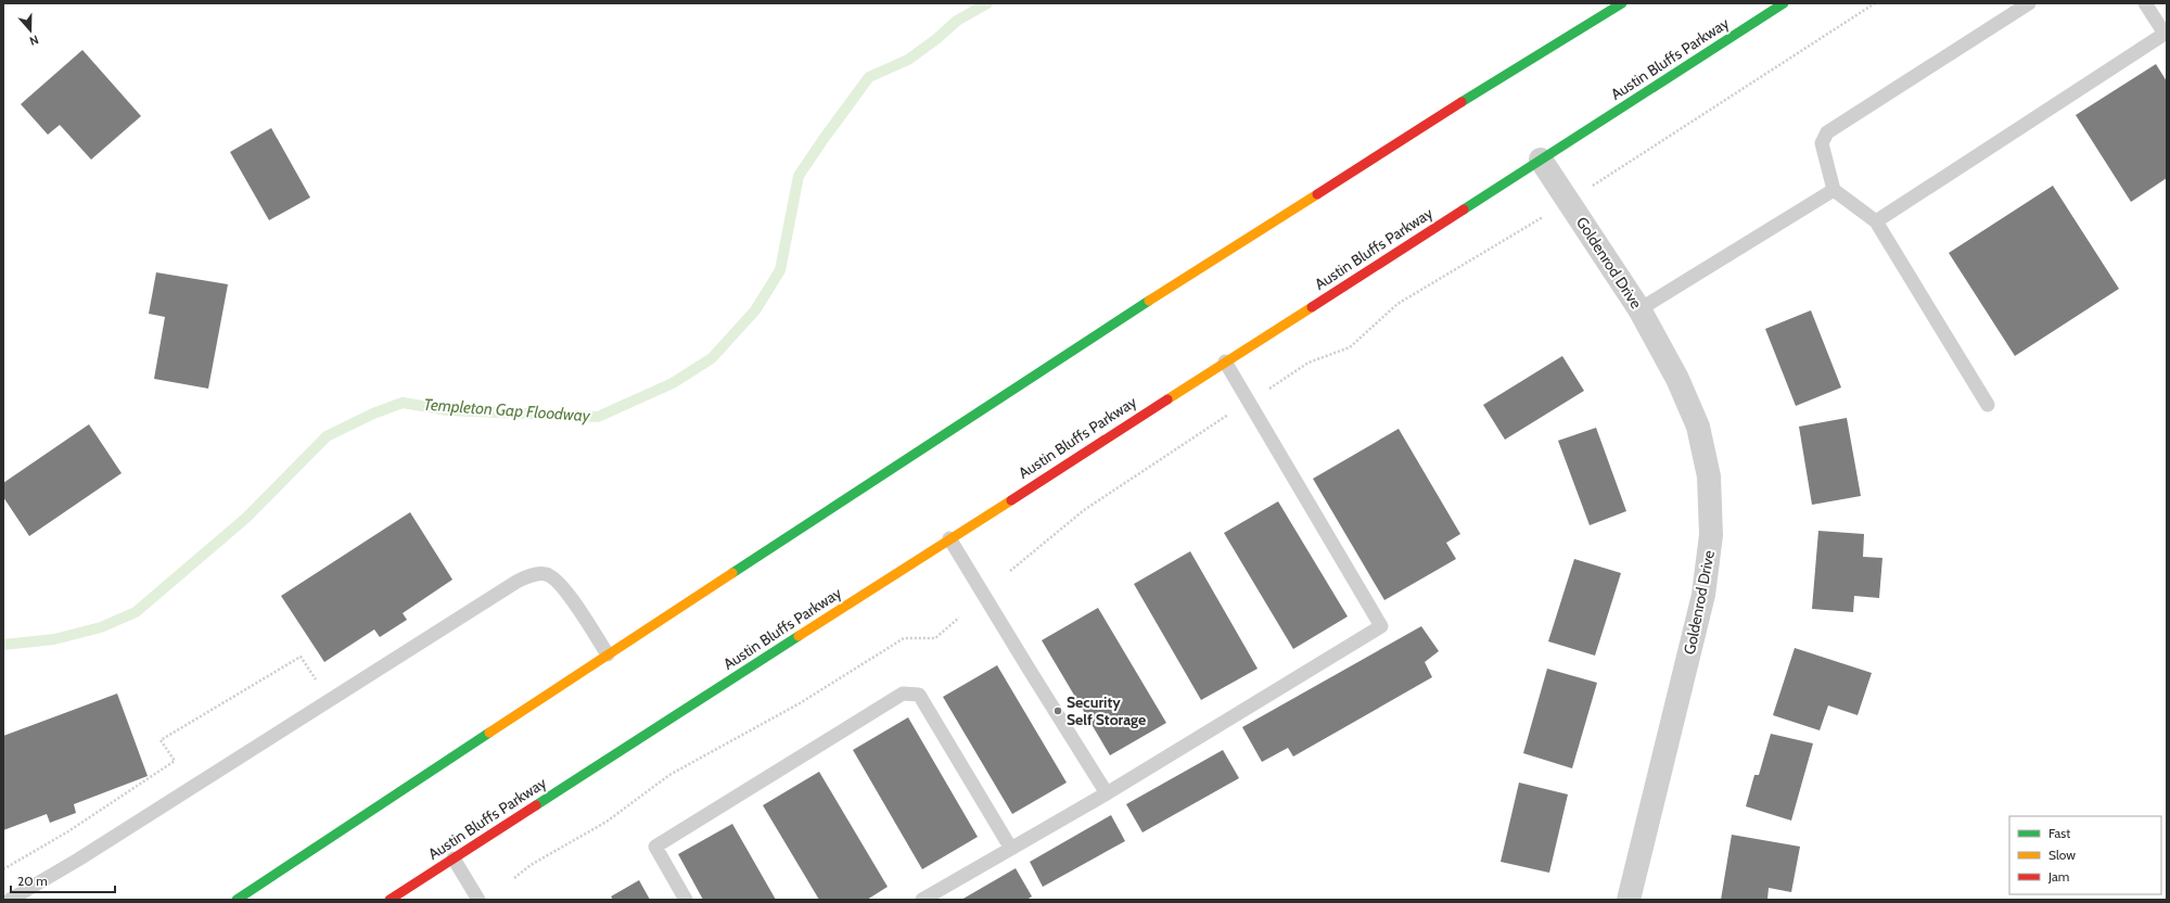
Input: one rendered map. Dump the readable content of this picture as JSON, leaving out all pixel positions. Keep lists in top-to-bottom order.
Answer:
{
  "streets": {
    "main road": ["Austin Bluffs Parkway"],
    "street": ["Goldenrod Drive"]
  },
  "crossings": [
    ["Austin Bluffs Parkway", "Goldenrod Drive"]
  ],
  "water": ["Templeton Gap Floodway"],
  "places": ["Security Self Storage"],
  "legend": ["Fast", "Slow", "Jam"],
  "scale_bar": "20 m",
  "north": "bottom"
}
